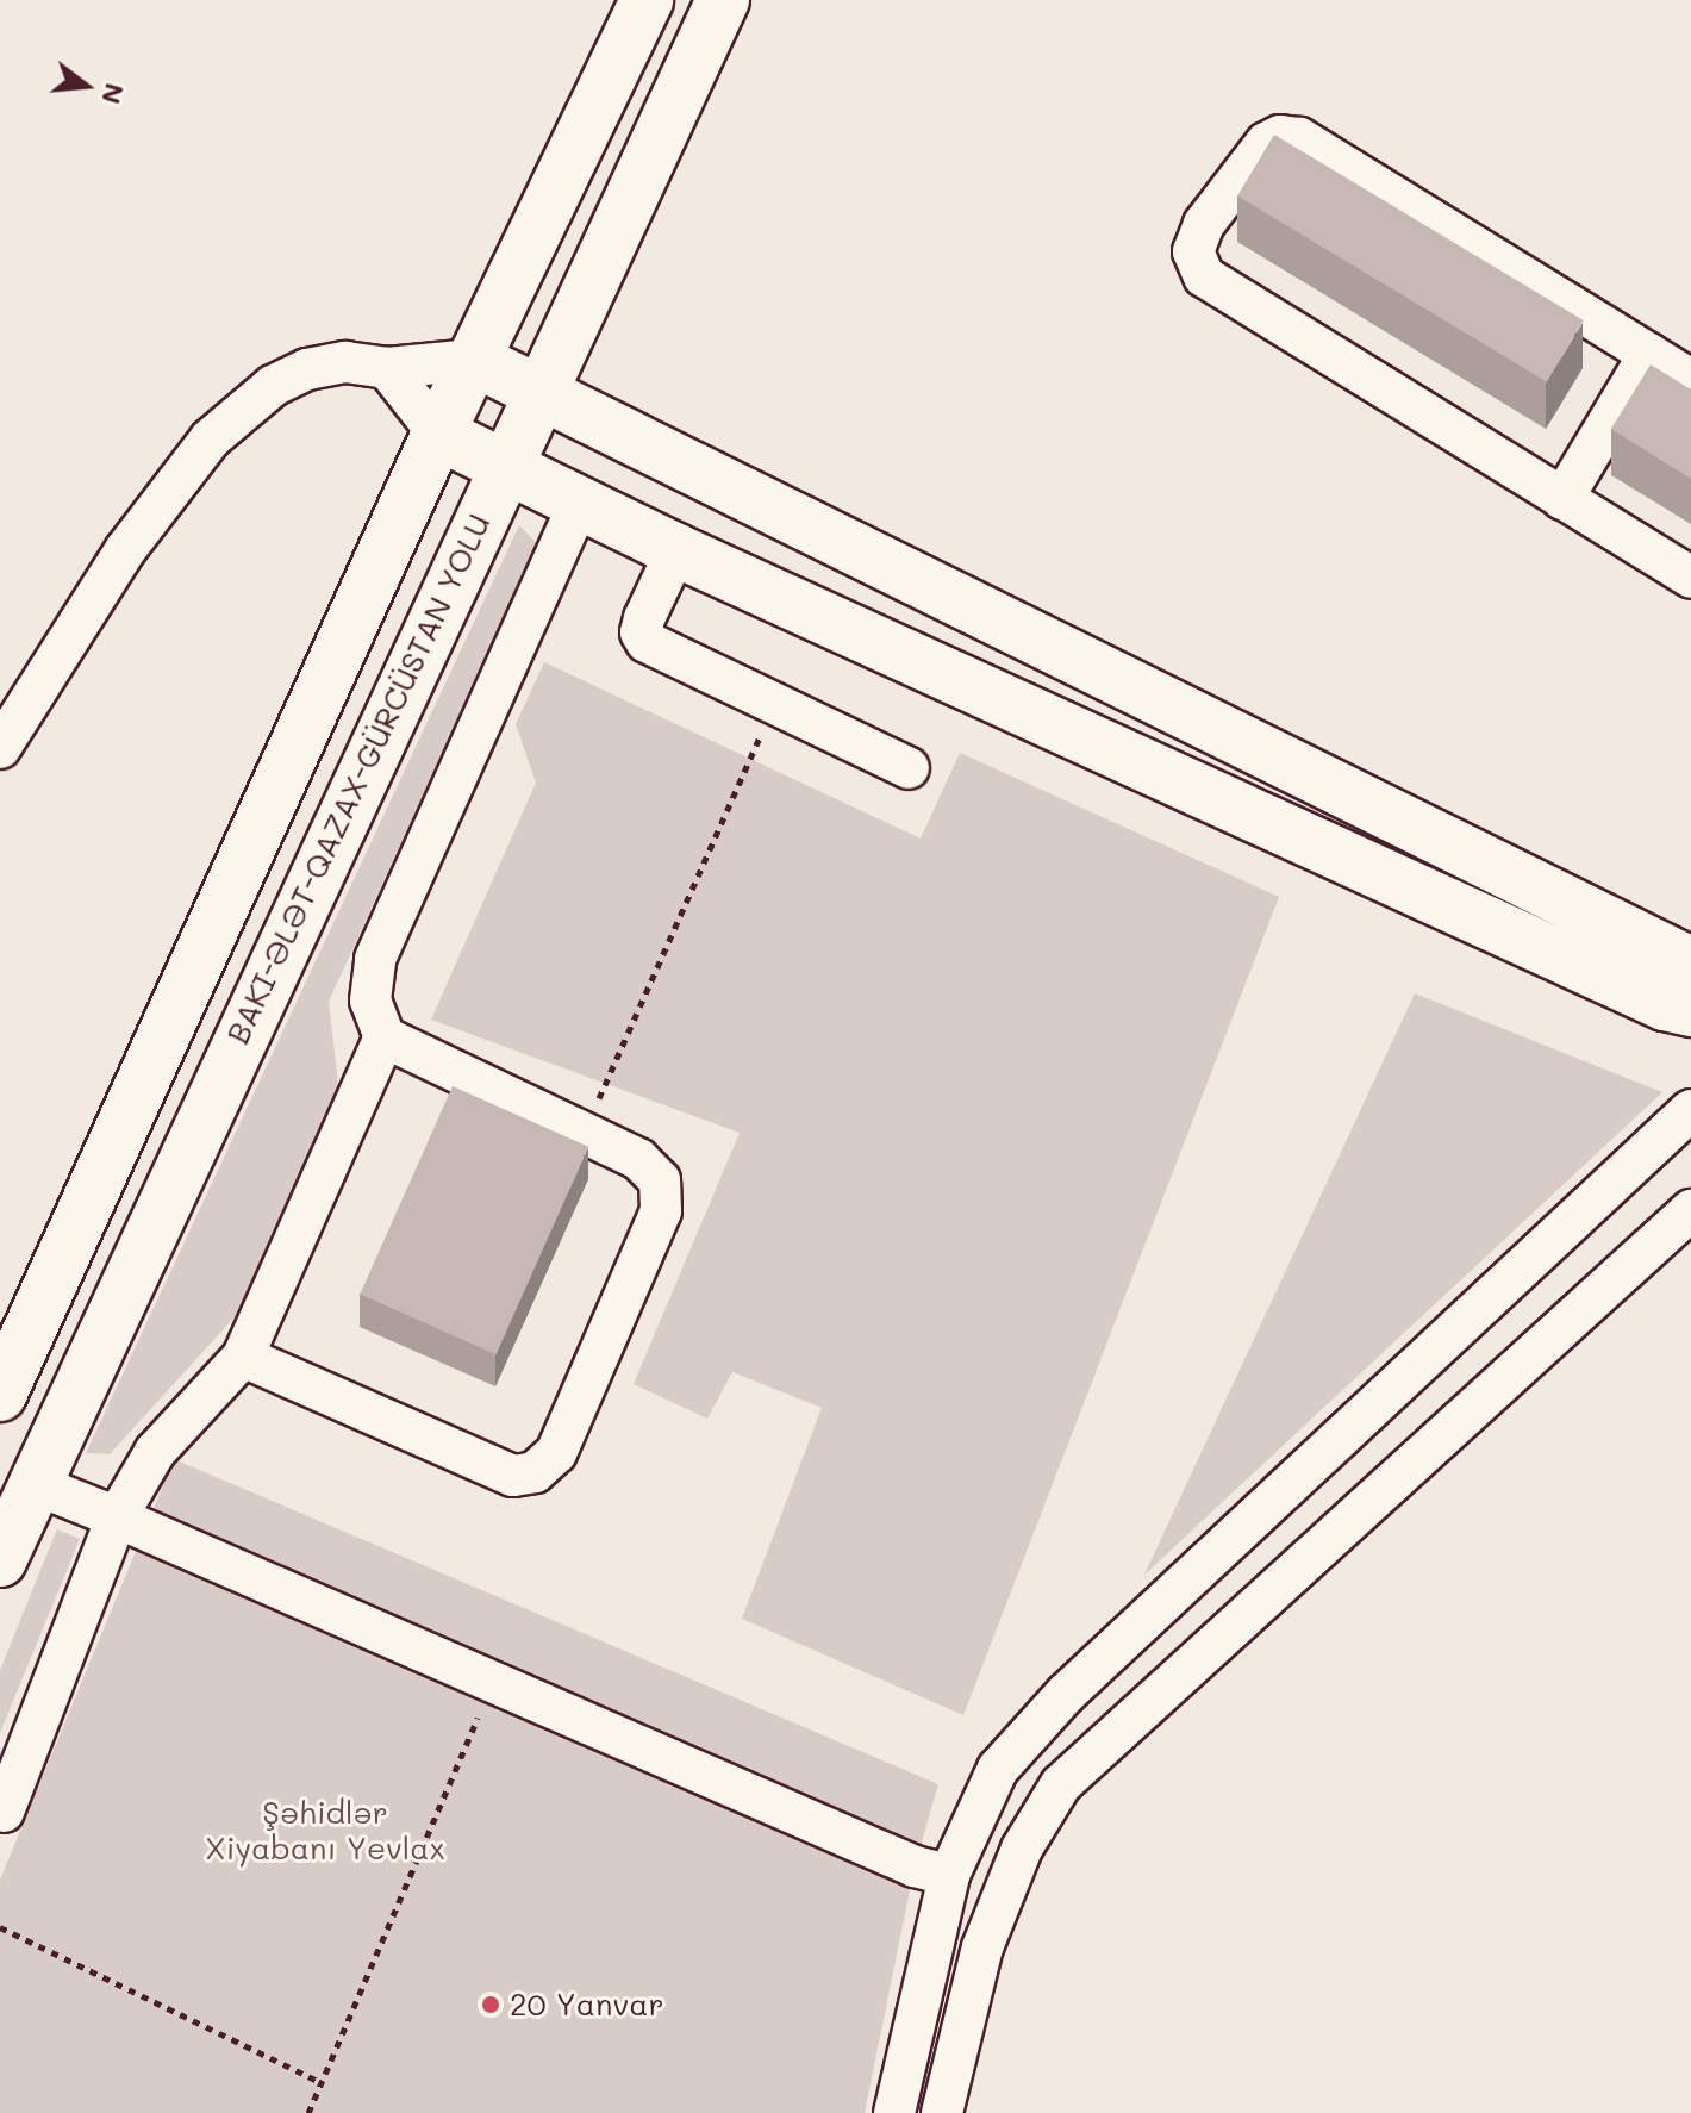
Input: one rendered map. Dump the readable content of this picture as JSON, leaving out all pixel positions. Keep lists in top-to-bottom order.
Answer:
{
  "parks": ["Şəhidlər Xiyabanı Yevlax"],
  "places": ["20 Yanvar"],
  "north": "right"
}
